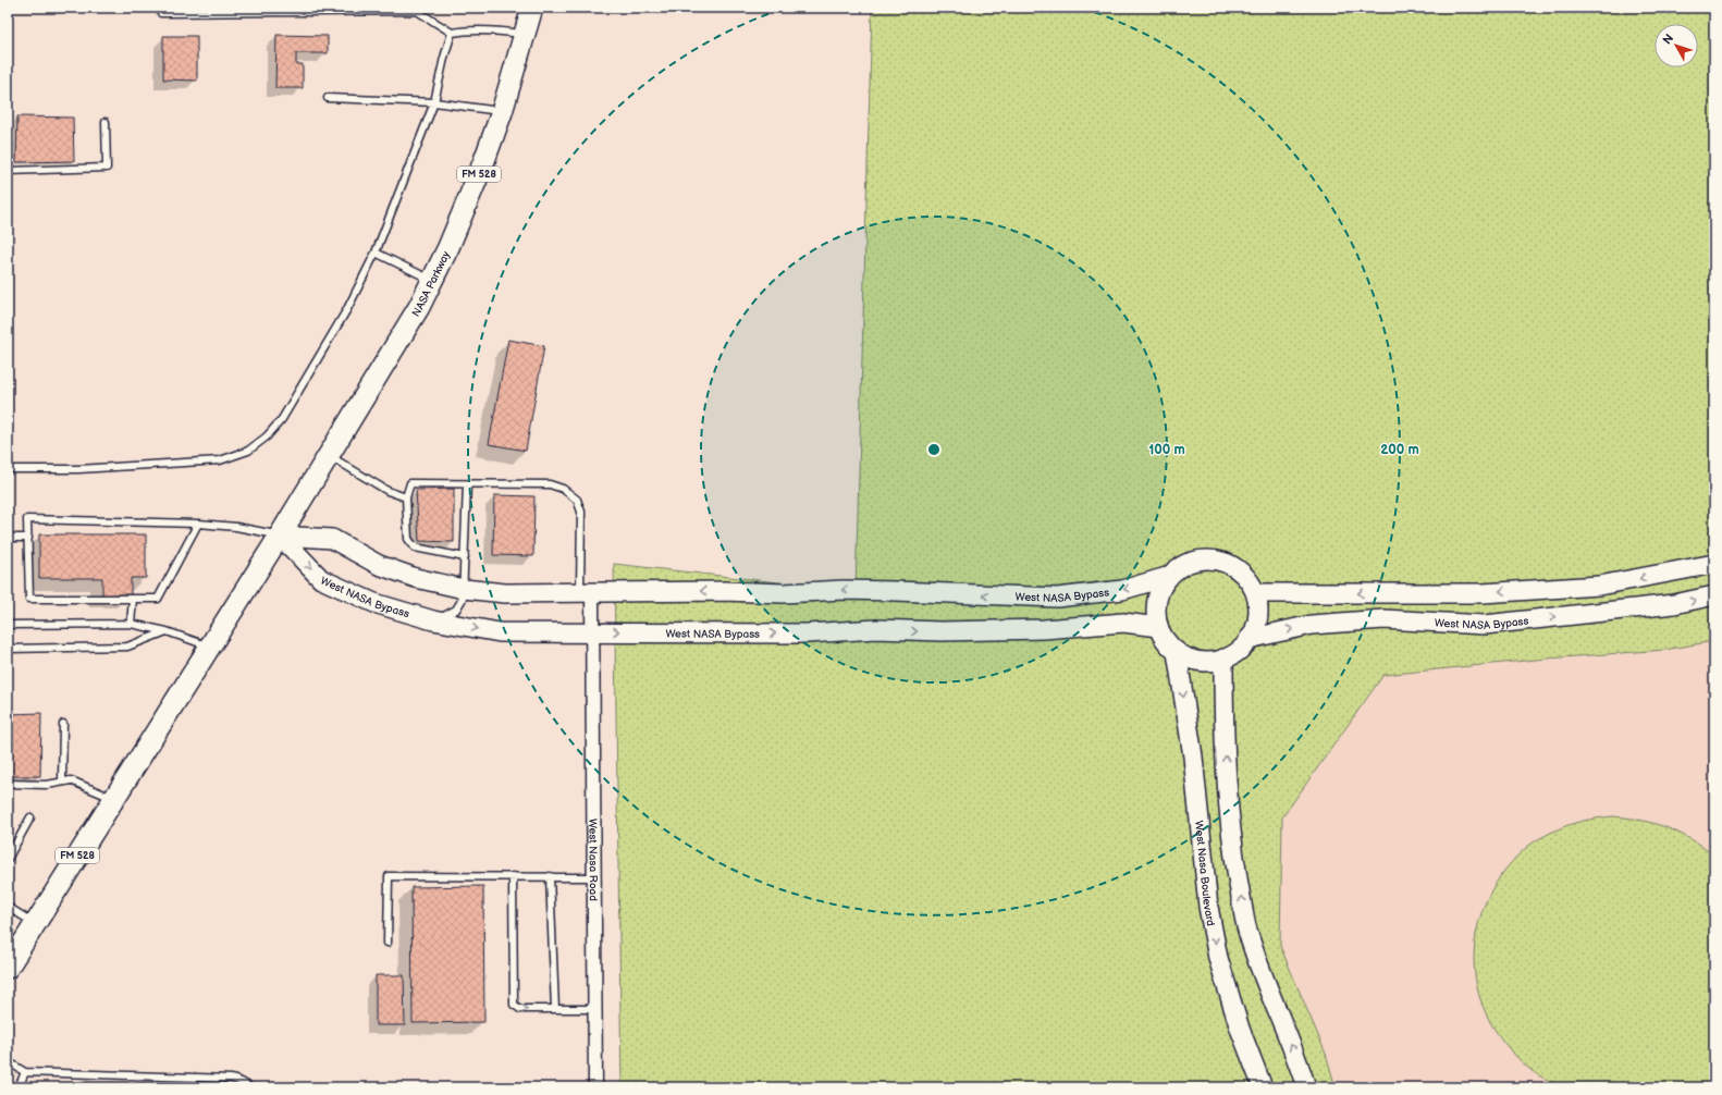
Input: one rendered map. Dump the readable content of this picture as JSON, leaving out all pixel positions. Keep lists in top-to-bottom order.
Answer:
{
  "streets": {
    "main road": ["FM 528", "NASA Parkway"],
    "street": ["West NASA Bypass", "West Nasa Road", "West Nasa Boulevard"]
  },
  "crossings": [
    ["FM 528", "NASA Parkway"],
    ["FM 528", "West NASA Bypass"],
    ["NASA Parkway", "West NASA Bypass"],
    ["West NASA Bypass", "West Nasa Road"],
    ["West NASA Bypass", "West Nasa Boulevard"]
  ],
  "north": "top left",
  "rings": ["100 m", "200 m"]
}
